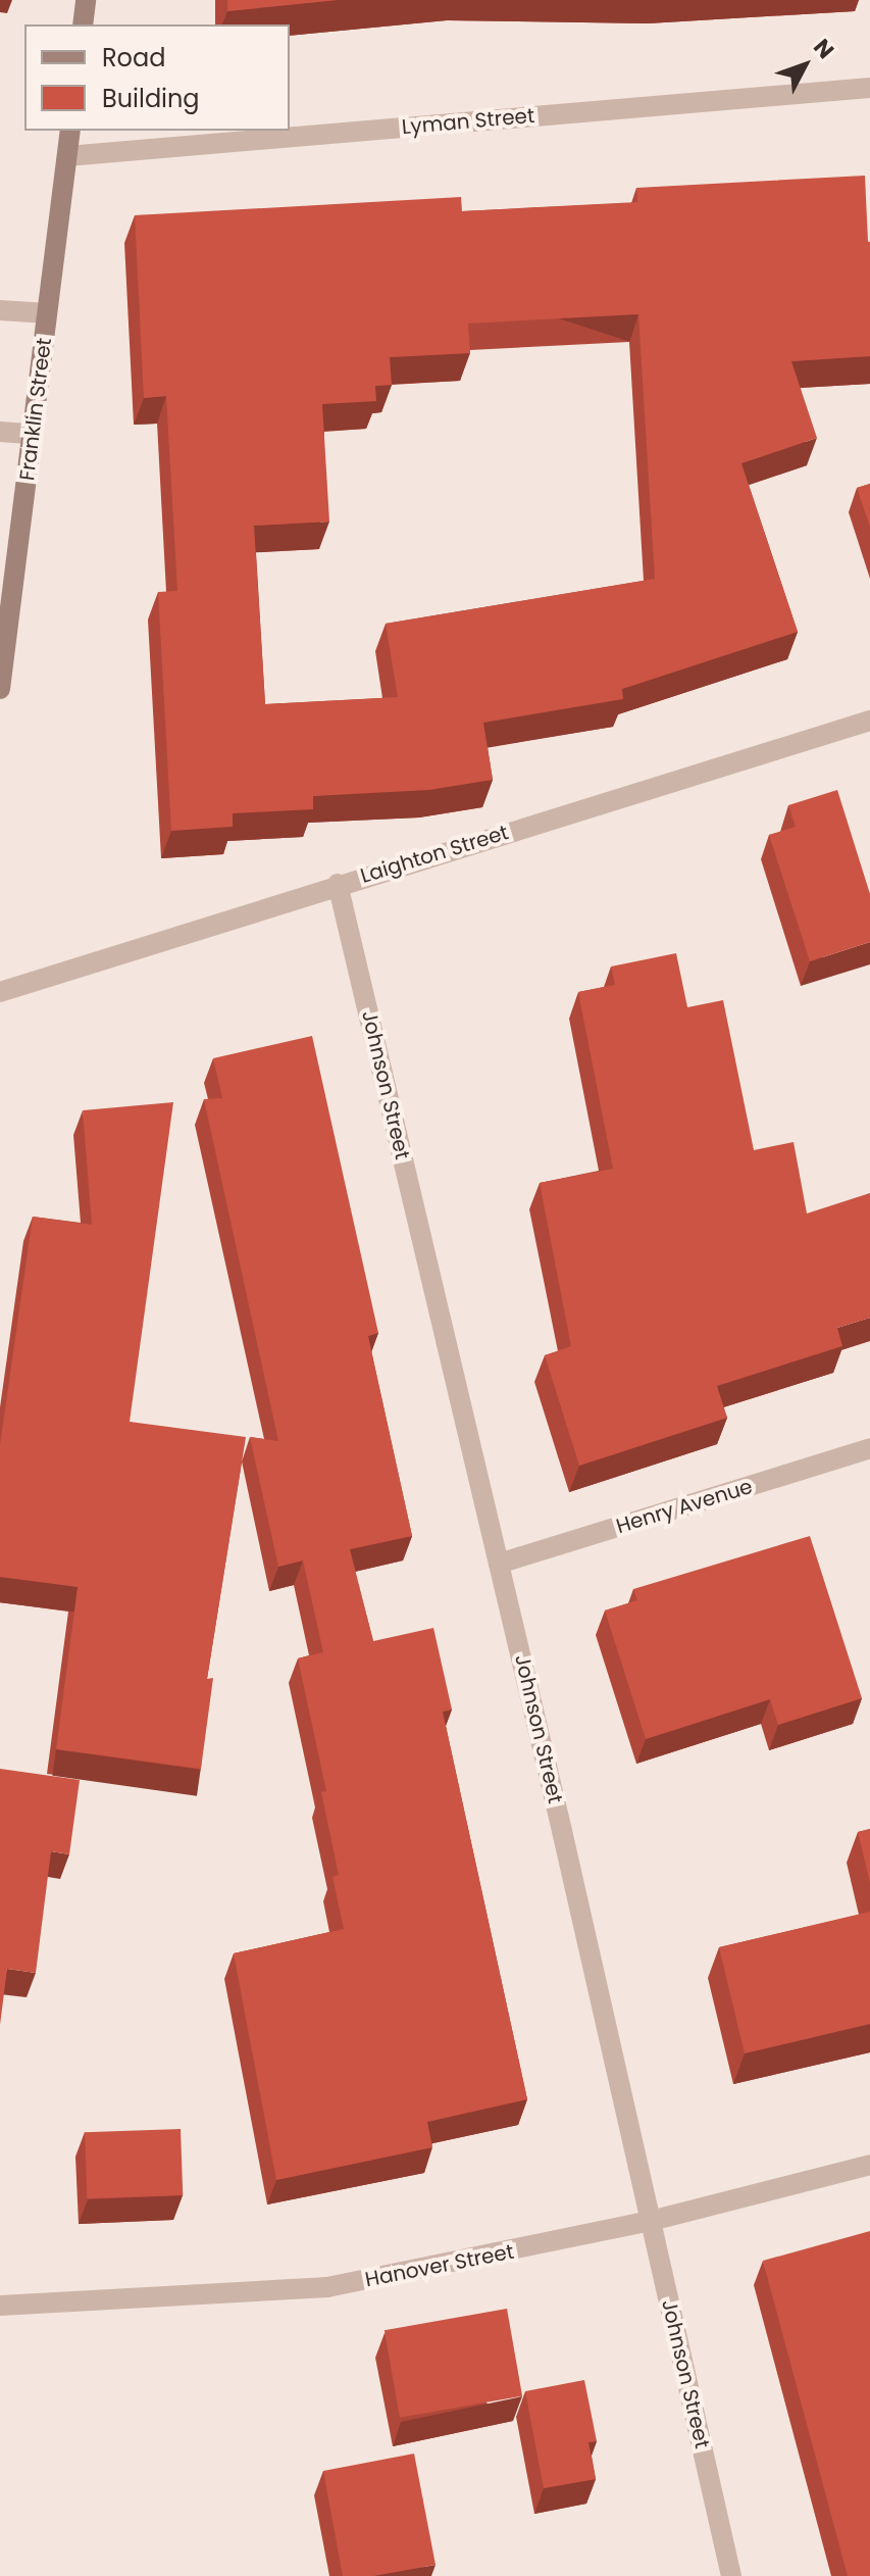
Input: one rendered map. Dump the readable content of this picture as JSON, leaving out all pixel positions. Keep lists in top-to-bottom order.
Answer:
{
  "streets": {
    "main road": ["Franklin Street"],
    "street": [
      "Lyman Street",
      "Laighton Street",
      "Johnson Street",
      "Henry Avenue",
      "Hanover Street"
    ]
  },
  "crossings": [
    ["Lyman Street", "Franklin Street"],
    ["Laighton Street", "Johnson Street"],
    ["Johnson Street", "Henry Avenue"],
    ["Johnson Street", "Hanover Street"]
  ],
  "legend": ["Road", "Building"],
  "north": "top right"
}
